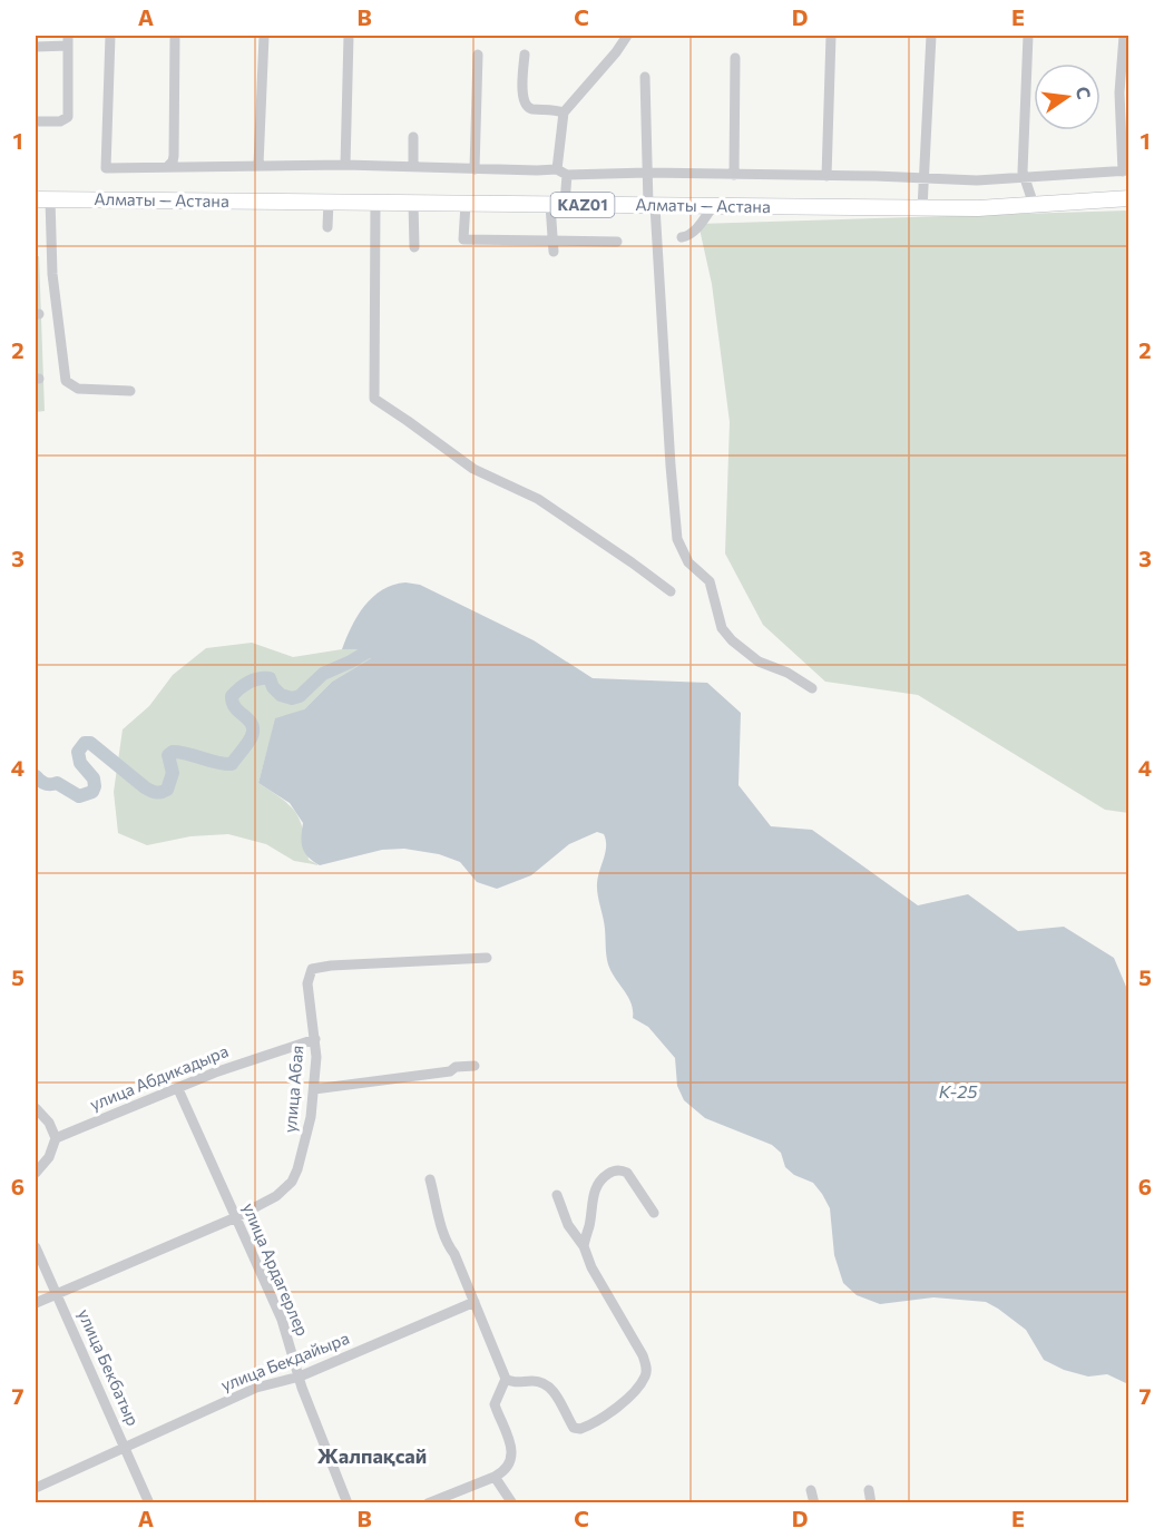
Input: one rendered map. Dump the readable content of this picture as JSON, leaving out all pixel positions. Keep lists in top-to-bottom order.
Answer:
{
  "streets": {
    "highway": ["Алматы — Астана", "KАZ01"],
    "street": [
      "улица Абдикадыра",
      "улица Абая",
      "улица Ардагерлер",
      "улица Бекдайыра",
      "улица Бекбатыр"
    ]
  },
  "crossings": [
    ["улица Абдикадыра", "улица Абая"],
    ["улица Абдикадыра", "улица Ардагерлер"],
    ["улица Абая", "улица Ардагерлер"],
    ["улица Абая", "улица Бекбатыр"],
    ["улица Ардагерлер", "улица Бекдайыра"],
    ["улица Бекдайыра", "улица Бекбатыр"]
  ],
  "districts": ["Жалпақсай"],
  "water": ["К-25"],
  "north": "right",
  "grid": {
    "columns": [
      "A",
      "B",
      "C",
      "D",
      "E"
    ],
    "rows": [
      "1",
      "2",
      "3",
      "4",
      "5",
      "6",
      "7"
    ]
  }
}
